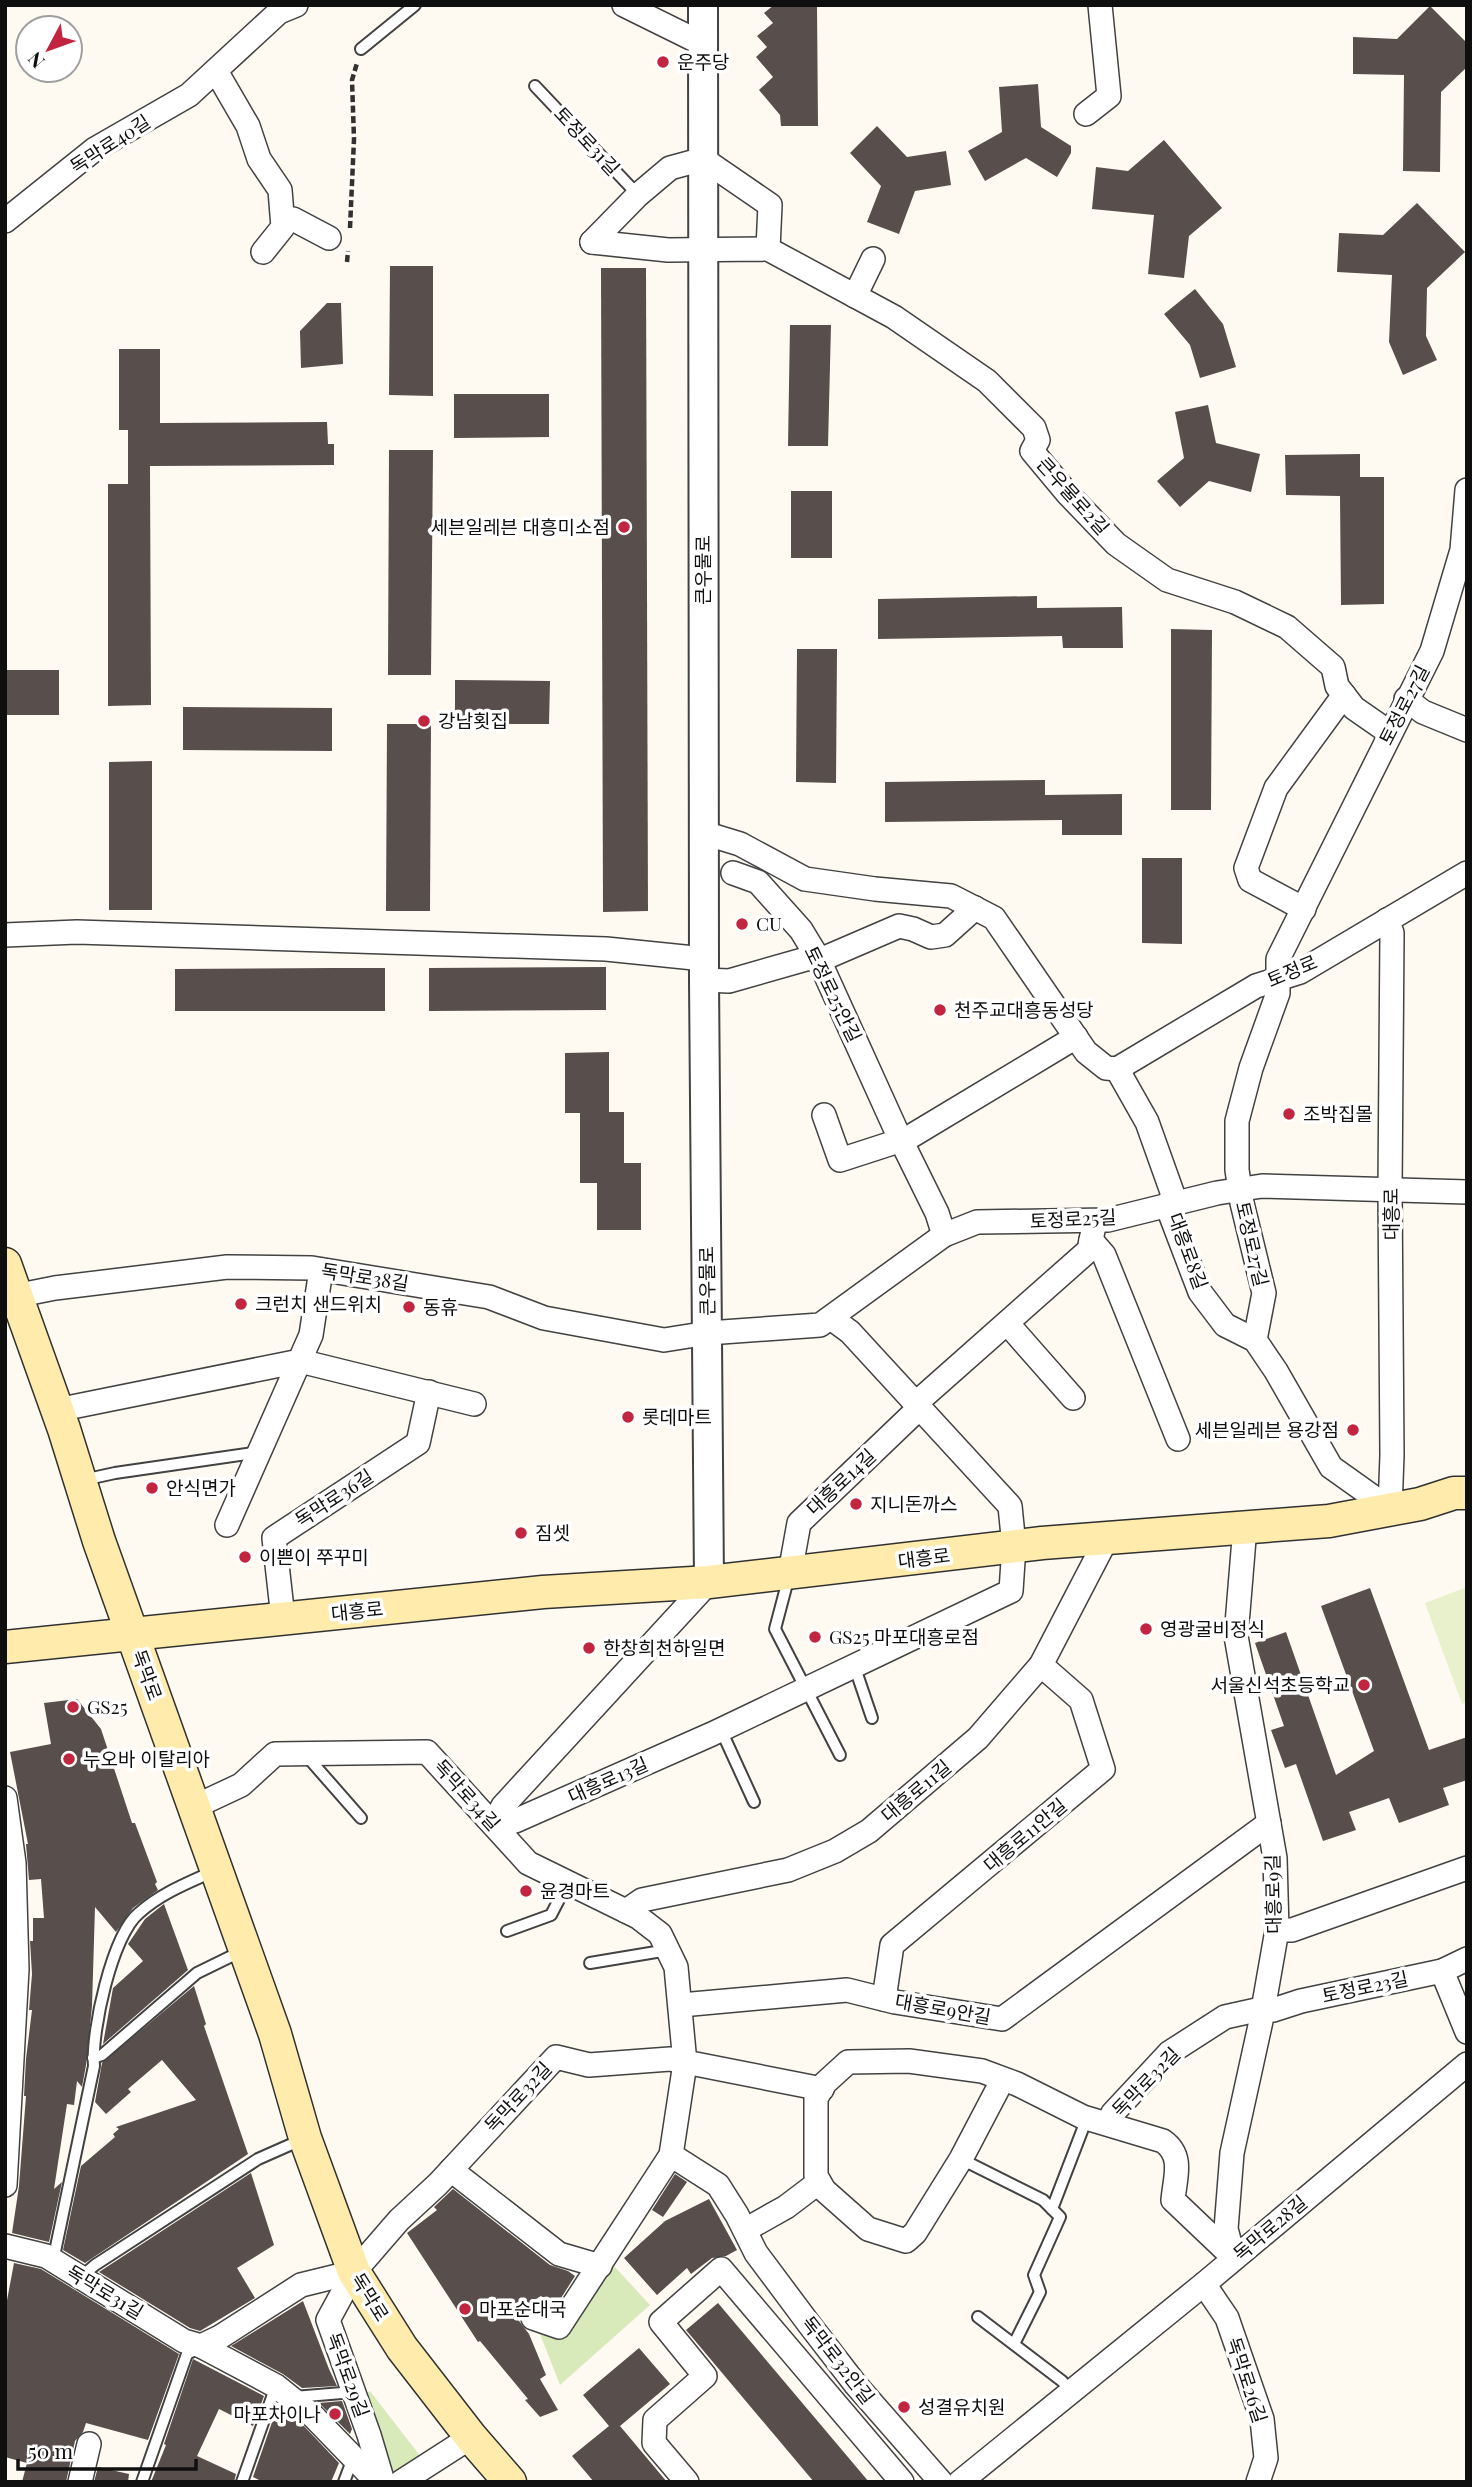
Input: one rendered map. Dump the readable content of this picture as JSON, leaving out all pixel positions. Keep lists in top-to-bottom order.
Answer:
{
  "streets": {
    "main road": ["대흥로", "독막로"],
    "street": [
      "독막로40길",
      "큰우물로2길",
      "큰우물로",
      "토정로27길",
      "토정로",
      "토정로25안길",
      "토정로25길",
      "대흥로8길",
      "독막로38길",
      "대흥로14길",
      "독막로36길",
      "대흥로13길",
      "대흥로11길",
      "독막로34길",
      "대흥로11안길",
      "대흥로9길",
      "토정로23길",
      "대흥로9안길",
      "독막로32길",
      "독막로28길",
      "독막로31길",
      "독막로32안길",
      "독막로29길",
      "독막로26길"
    ],
    "lane": ["토정로31길"]
  },
  "crossings": [
    ["큰우물로2길", "토정로27길"],
    ["큰우물로", "대흥로"],
    ["큰우물로", "토정로25길"],
    ["큰우물로", "독막로38길"],
    ["토정로27길", "토정로"],
    ["토정로27길", "토정로25길"],
    ["토정로27길", "대흥로8길"],
    ["토정로", "대흥로"],
    ["토정로", "대흥로8길"],
    ["토정로25안길", "토정로25길"],
    ["대흥로", "토정로25길"],
    ["대흥로", "대흥로8길"],
    ["대흥로", "대흥로14길"],
    ["대흥로", "독막로36길"],
    ["대흥로", "독막로"],
    ["대흥로", "대흥로13길"],
    ["대흥로", "대흥로11길"],
    ["대흥로", "대흥로9길"],
    ["토정로25길", "대흥로8길"],
    ["토정로25길", "독막로38길"],
    ["토정로25길", "대흥로14길"],
    ["독막로38길", "독막로"],
    ["독막로", "독막로34길"],
    ["독막로", "독막로32길"],
    ["독막로", "독막로29길"],
    ["대흥로13길", "독막로34길"],
    ["대흥로11길", "독막로34길"],
    ["대흥로11길", "대흥로11안길"],
    ["독막로34길", "대흥로9안길"],
    ["독막로34길", "독막로32길"],
    ["대흥로11안길", "대흥로9안길"],
    ["대흥로9길", "토정로23길"],
    ["대흥로9길", "대흥로9안길"],
    ["대흥로9길", "독막로32길"],
    ["대흥로9길", "독막로28길"],
    ["토정로23길", "독막로32길"],
    ["독막로32길", "독막로28길"],
    ["독막로32길", "독막로29길"],
    ["독막로28길", "독막로26길"]
  ],
  "places": [
    "운주당",
    "세븐일레븐 대흥미소점",
    "강남횟집",
    "CU",
    "천주교대흥동성당",
    "조박집몰",
    "크런치 샌드위치",
    "동휴",
    "롯데마트",
    "세븐일레븐 용강점",
    "안식면가",
    "지니돈까스",
    "짐셋",
    "이쁜이 쭈꾸미",
    "영광굴비정식",
    "GS25 마포대흥로점",
    "한창희천하일면",
    "서울신석초등학교",
    "GS25",
    "누오바 이탈리아",
    "윤경마트",
    "마포순대국",
    "성결유치원",
    "마포차이나"
  ],
  "scale_bar": "50 m",
  "north": "bottom left"
}
